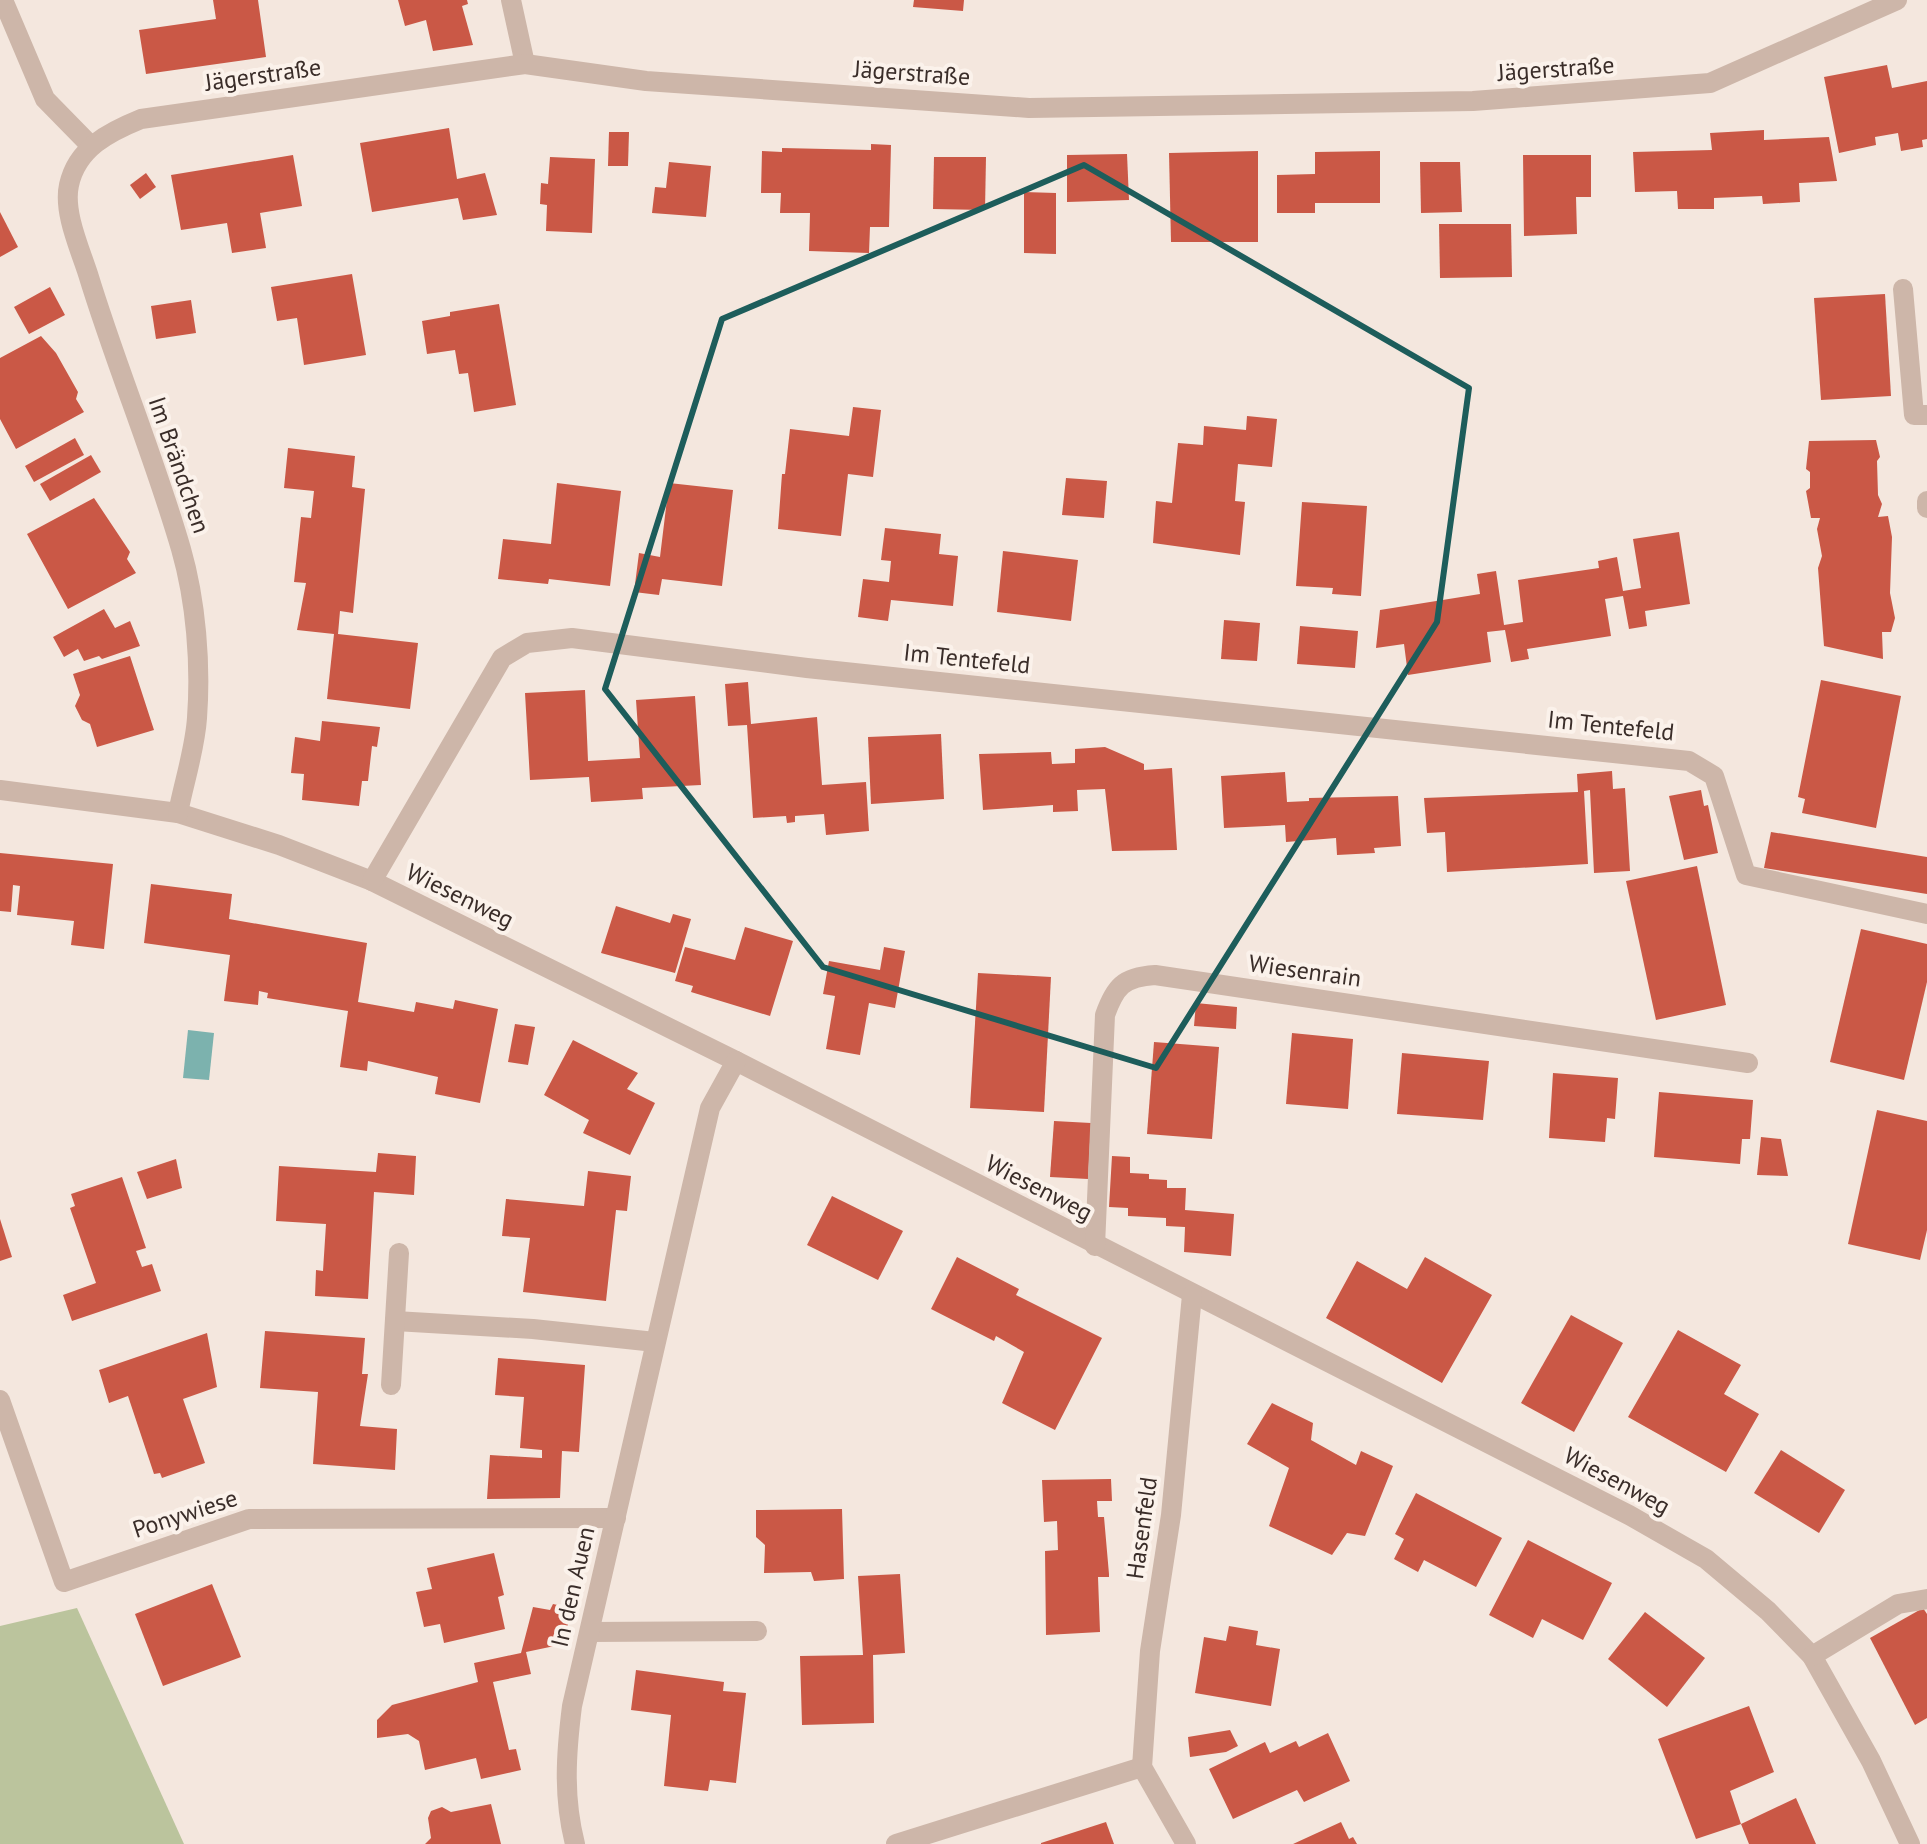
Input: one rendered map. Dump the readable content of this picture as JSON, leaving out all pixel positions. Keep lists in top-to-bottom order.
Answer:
{
  "streets": {
    "street": [
      "Jägerstraße",
      "Im Brändchen",
      "Im Tentefeld",
      "Wiesenweg",
      "Wiesenrain",
      "Ponywiese",
      "Hasenfeld",
      "In den Auen"
    ]
  },
  "crossings": [
    ["Jägerstraße", "Im Brändchen"],
    ["Im Brändchen", "Wiesenweg"],
    ["Im Tentefeld", "Wiesenweg"],
    ["Wiesenweg", "Wiesenrain"],
    ["Wiesenweg", "Hasenfeld"],
    ["Wiesenweg", "In den Auen"],
    ["Ponywiese", "In den Auen"]
  ]
}
